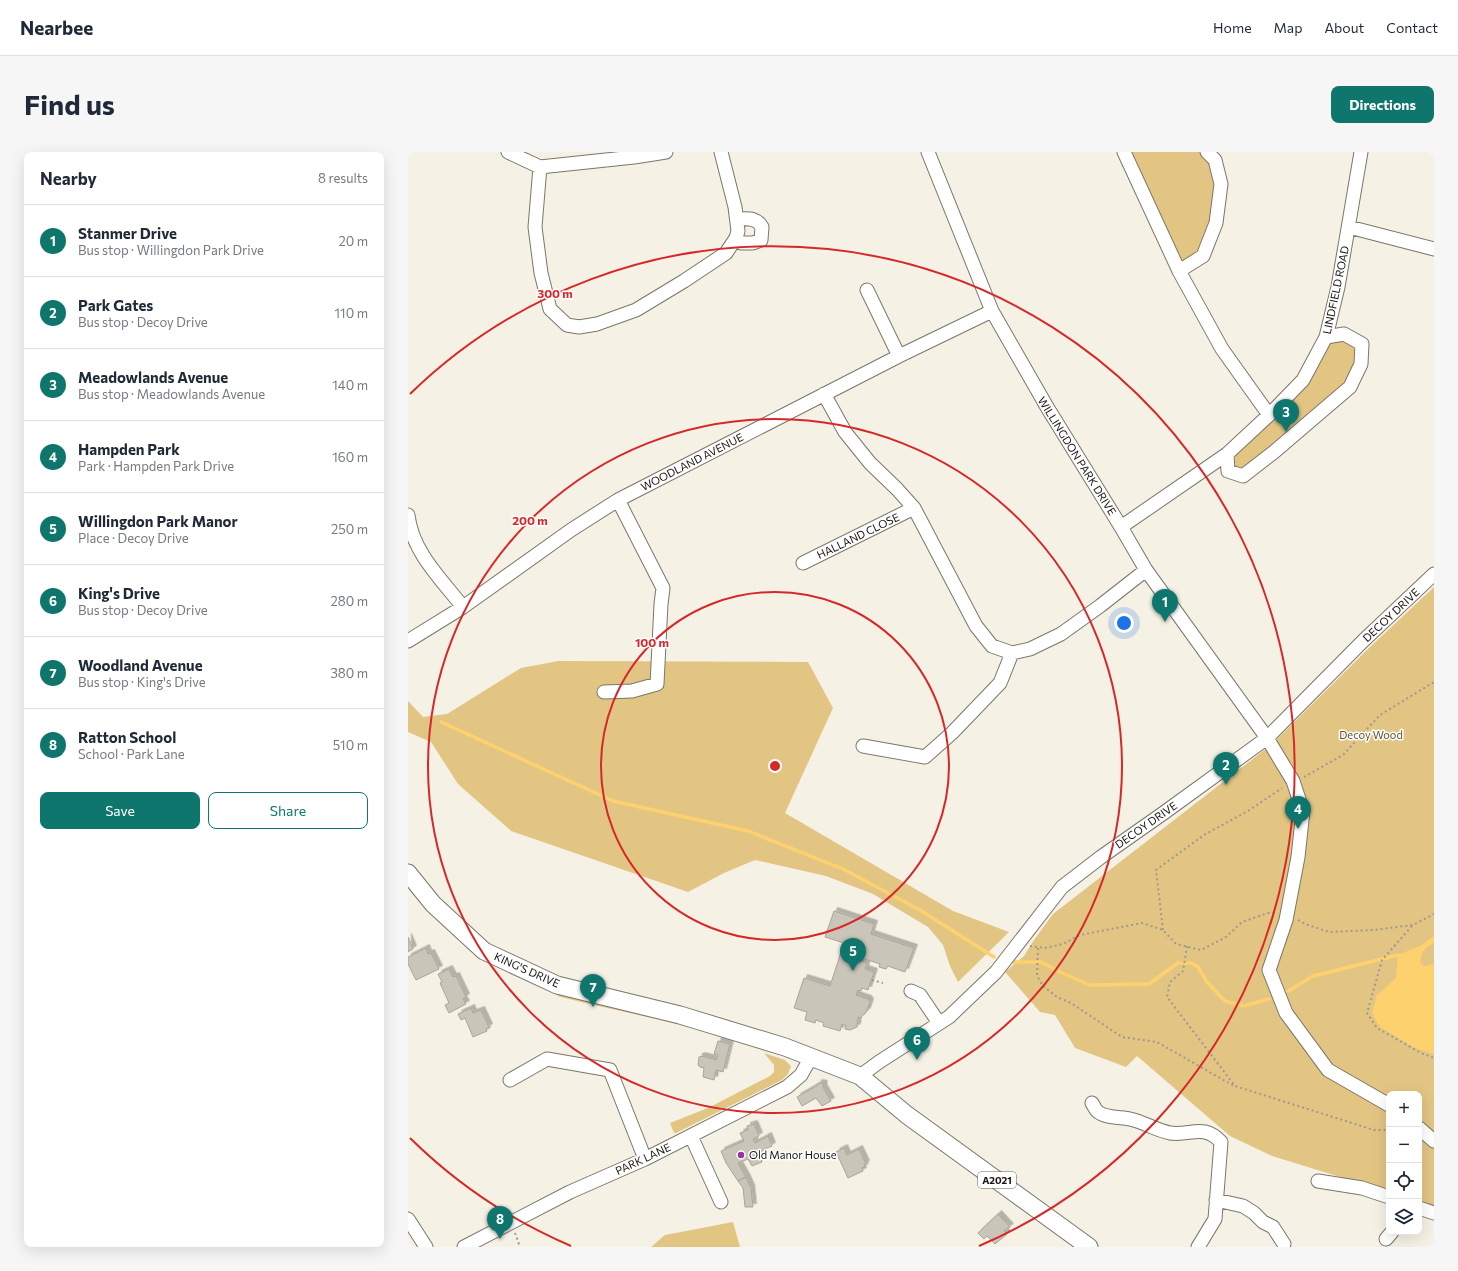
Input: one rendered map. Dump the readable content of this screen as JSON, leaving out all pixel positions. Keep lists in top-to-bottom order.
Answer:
{
  "streets": {
    "main road": ["KING'S DRIVE", "A2021"],
    "street": [
      "LINDFIELD ROAD",
      "WILLINGDON PARK DRIVE",
      "WOODLAND AVENUE",
      "HALLAND CLOSE",
      "DECOY DRIVE",
      "PARK LANE"
    ]
  },
  "crossings": [
    ["LINDFIELD ROAD", "WILLINGDON PARK DRIVE"],
    ["WILLINGDON PARK DRIVE", "WOODLAND AVENUE"],
    ["WILLINGDON PARK DRIVE", "DECOY DRIVE"],
    ["DECOY DRIVE", "KING'S DRIVE"],
    ["KING'S DRIVE", "PARK LANE"]
  ],
  "parks": ["Decoy Wood"],
  "places": ["Old Manor House"],
  "page": {
    "header": "Nearbee",
    "nav": [
      "Home",
      "Map",
      "About",
      "Contact"
    ],
    "buttons": [
      "Directions",
      ["Save", "Share"]
    ],
    "title": "Find us",
    "heading": ["Nearby", "8 results"],
    "list": [
      {
        "mark": "1",
        "name": "Stanmer Drive",
        "note": "Bus stop · Willingdon Park Drive",
        "value": "20 m"
      },
      {
        "mark": "2",
        "name": "Park Gates",
        "note": "Bus stop · Decoy Drive",
        "value": "110 m"
      },
      {
        "mark": "3",
        "name": "Meadowlands Avenue",
        "note": "Bus stop · Meadowlands Avenue",
        "value": "140 m"
      },
      {
        "mark": "4",
        "name": "Hampden Park",
        "note": "Park · Hampden Park Drive",
        "value": "160 m"
      },
      {
        "mark": "5",
        "name": "Willingdon Park Manor",
        "note": "Place · Decoy Drive",
        "value": "250 m"
      },
      {
        "mark": "6",
        "name": "King's Drive",
        "note": "Bus stop · Decoy Drive",
        "value": "280 m"
      },
      {
        "mark": "7",
        "name": "Woodland Avenue",
        "note": "Bus stop · King's Drive",
        "value": "380 m"
      },
      {
        "mark": "8",
        "name": "Ratton School",
        "note": "School · Park Lane",
        "value": "510 m"
      }
    ],
    "pins": [
      "3",
      "1",
      "2",
      "4",
      "5",
      "7",
      "6",
      "8"
    ],
    "map_buttons": ["+", "−"]
  },
  "rings": ["300 m", "200 m", "100 m"]
}
